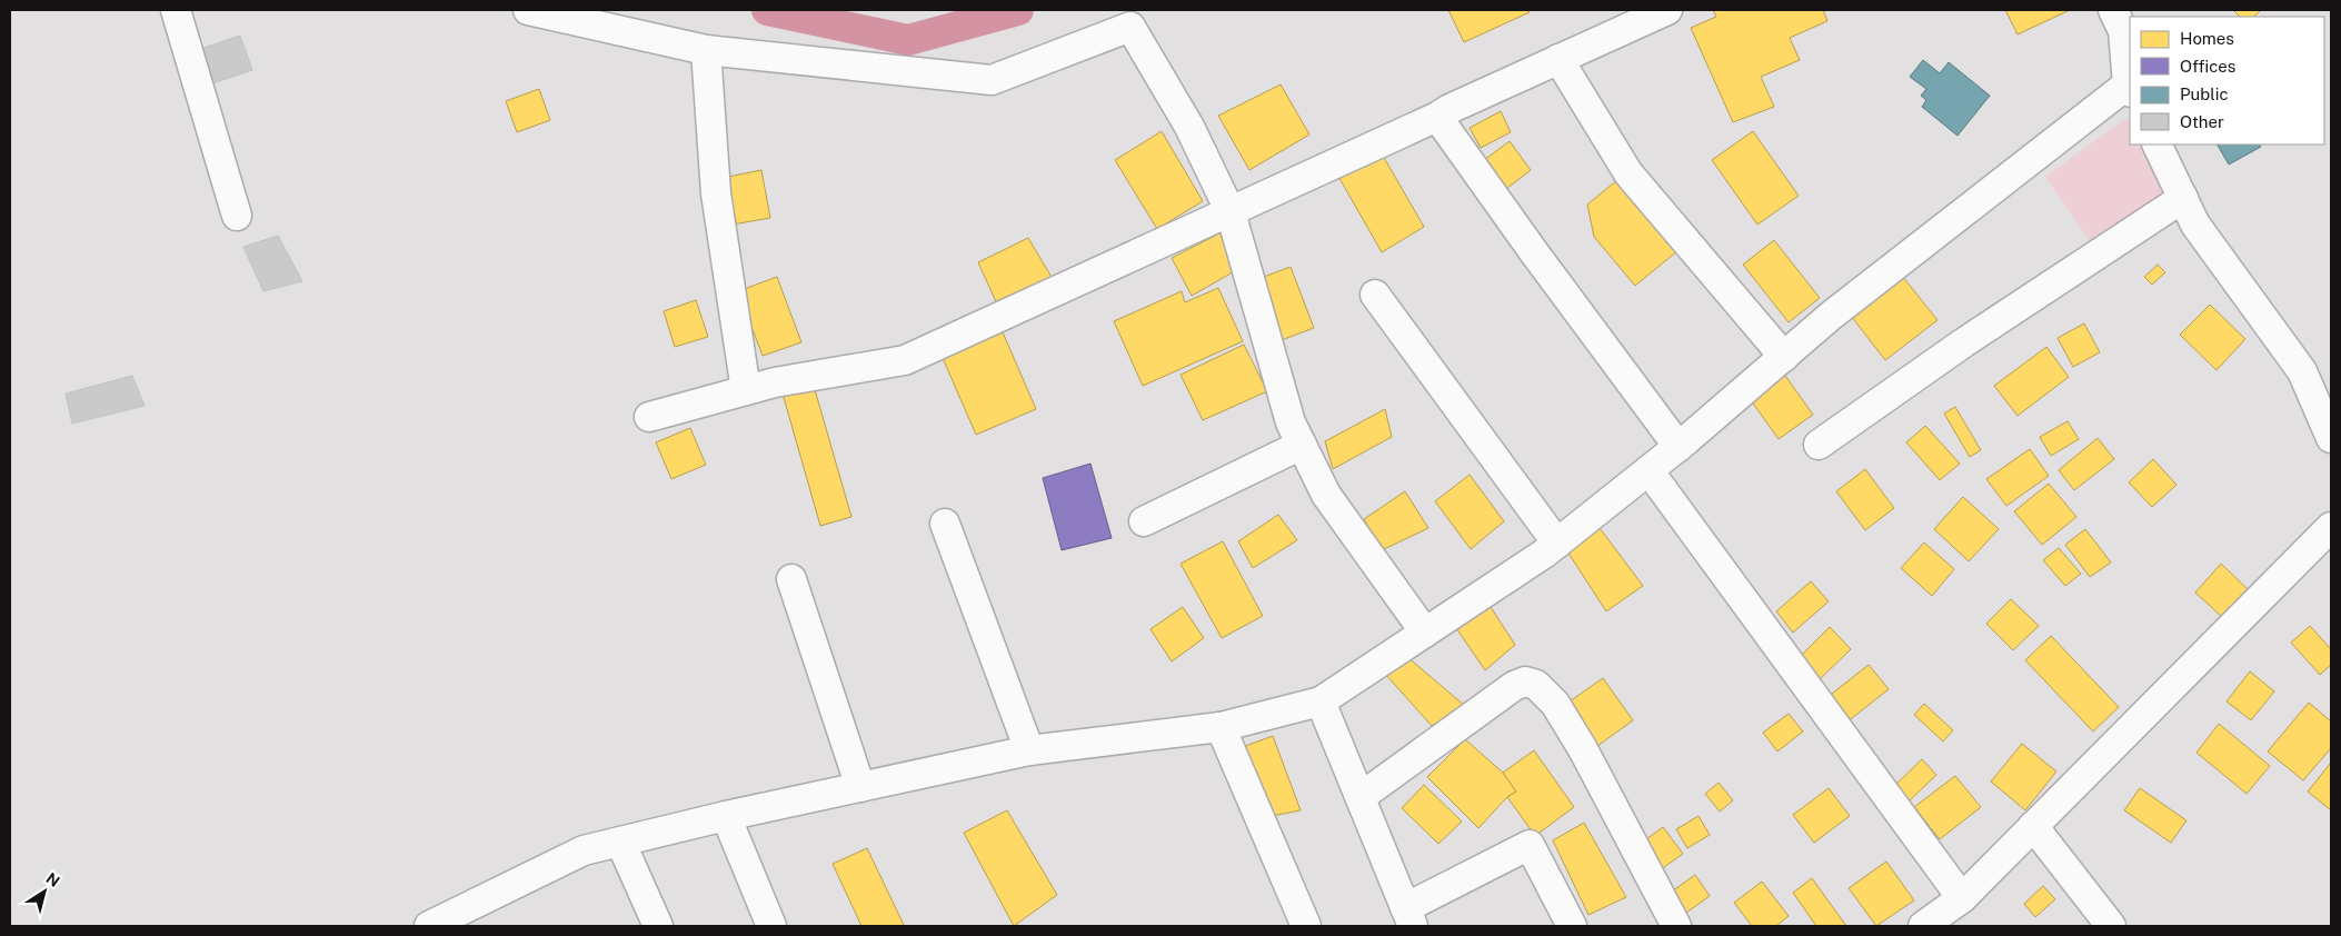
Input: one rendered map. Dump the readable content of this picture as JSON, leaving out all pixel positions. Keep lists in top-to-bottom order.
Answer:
{
  "legend": [
    "Homes",
    "Offices",
    "Public",
    "Other"
  ],
  "north": "top right"
}
